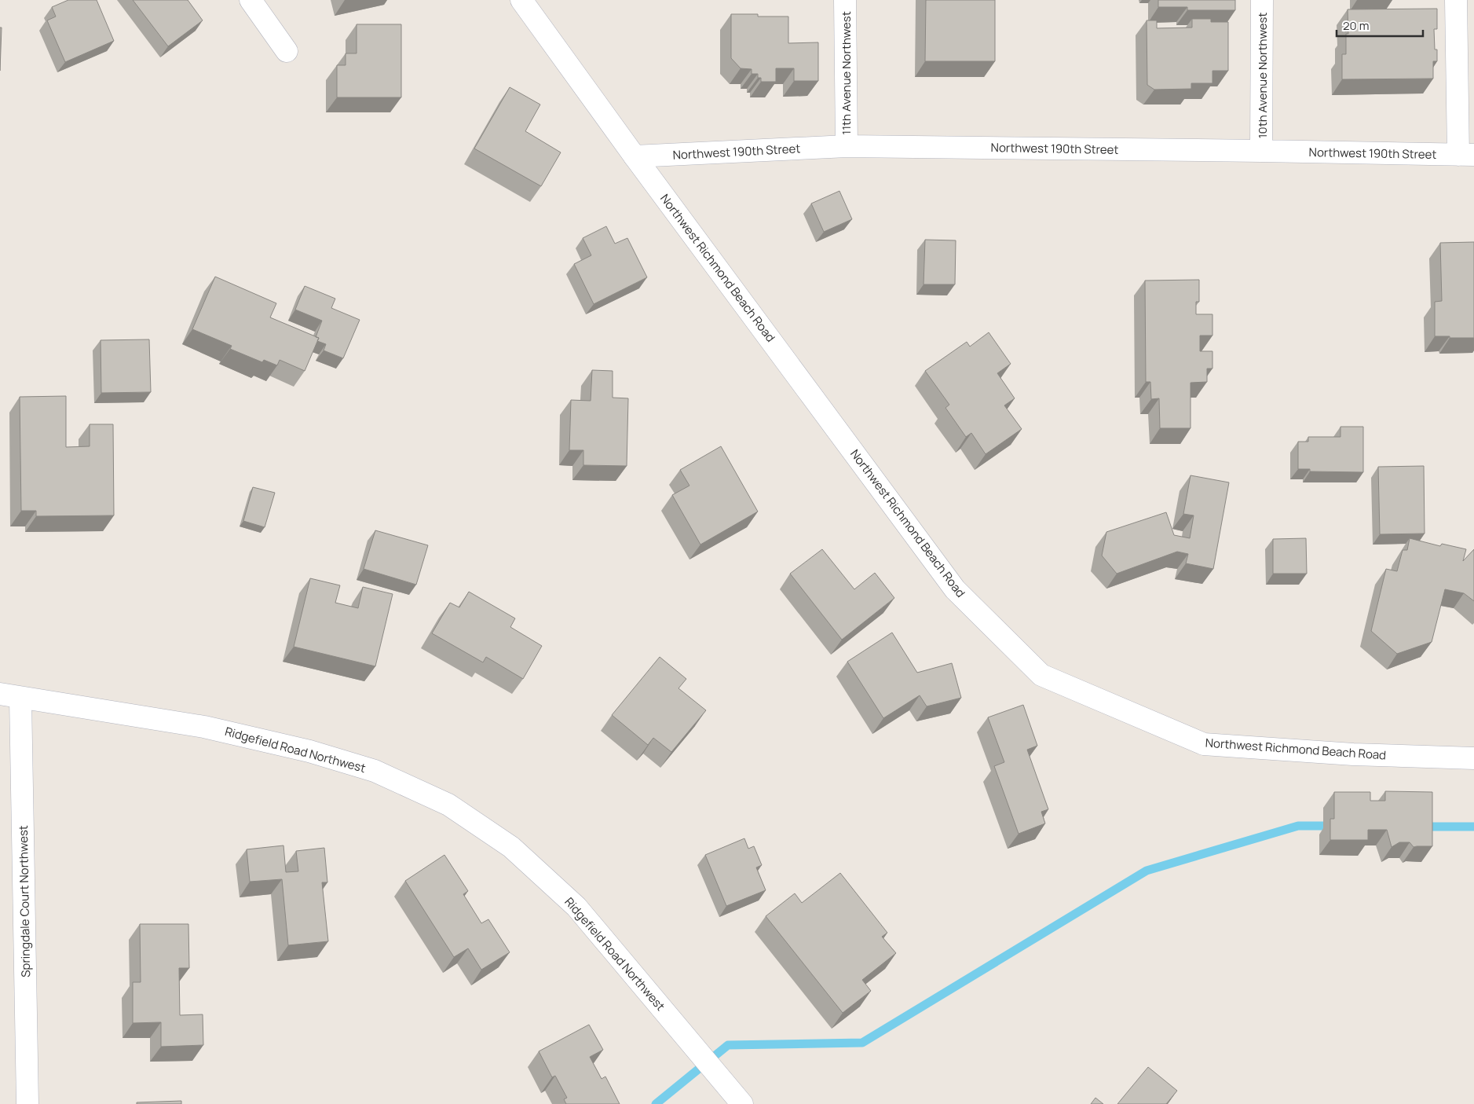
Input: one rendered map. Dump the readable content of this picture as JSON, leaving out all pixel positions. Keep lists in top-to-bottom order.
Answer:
{
  "streets": {
    "street": [
      "11th Avenue Northwest",
      "10th Avenue Northwest",
      "Northwest 190th Street",
      "Northwest Richmond Beach Road",
      "Ridgefield Road Northwest",
      "Springdale Court Northwest"
    ]
  },
  "crossings": [
    ["11th Avenue Northwest", "Northwest 190th Street"],
    ["10th Avenue Northwest", "Northwest 190th Street"],
    ["Northwest 190th Street", "Northwest Richmond Beach Road"],
    ["Ridgefield Road Northwest", "Springdale Court Northwest"]
  ],
  "scale_bar": "20 m"
}
